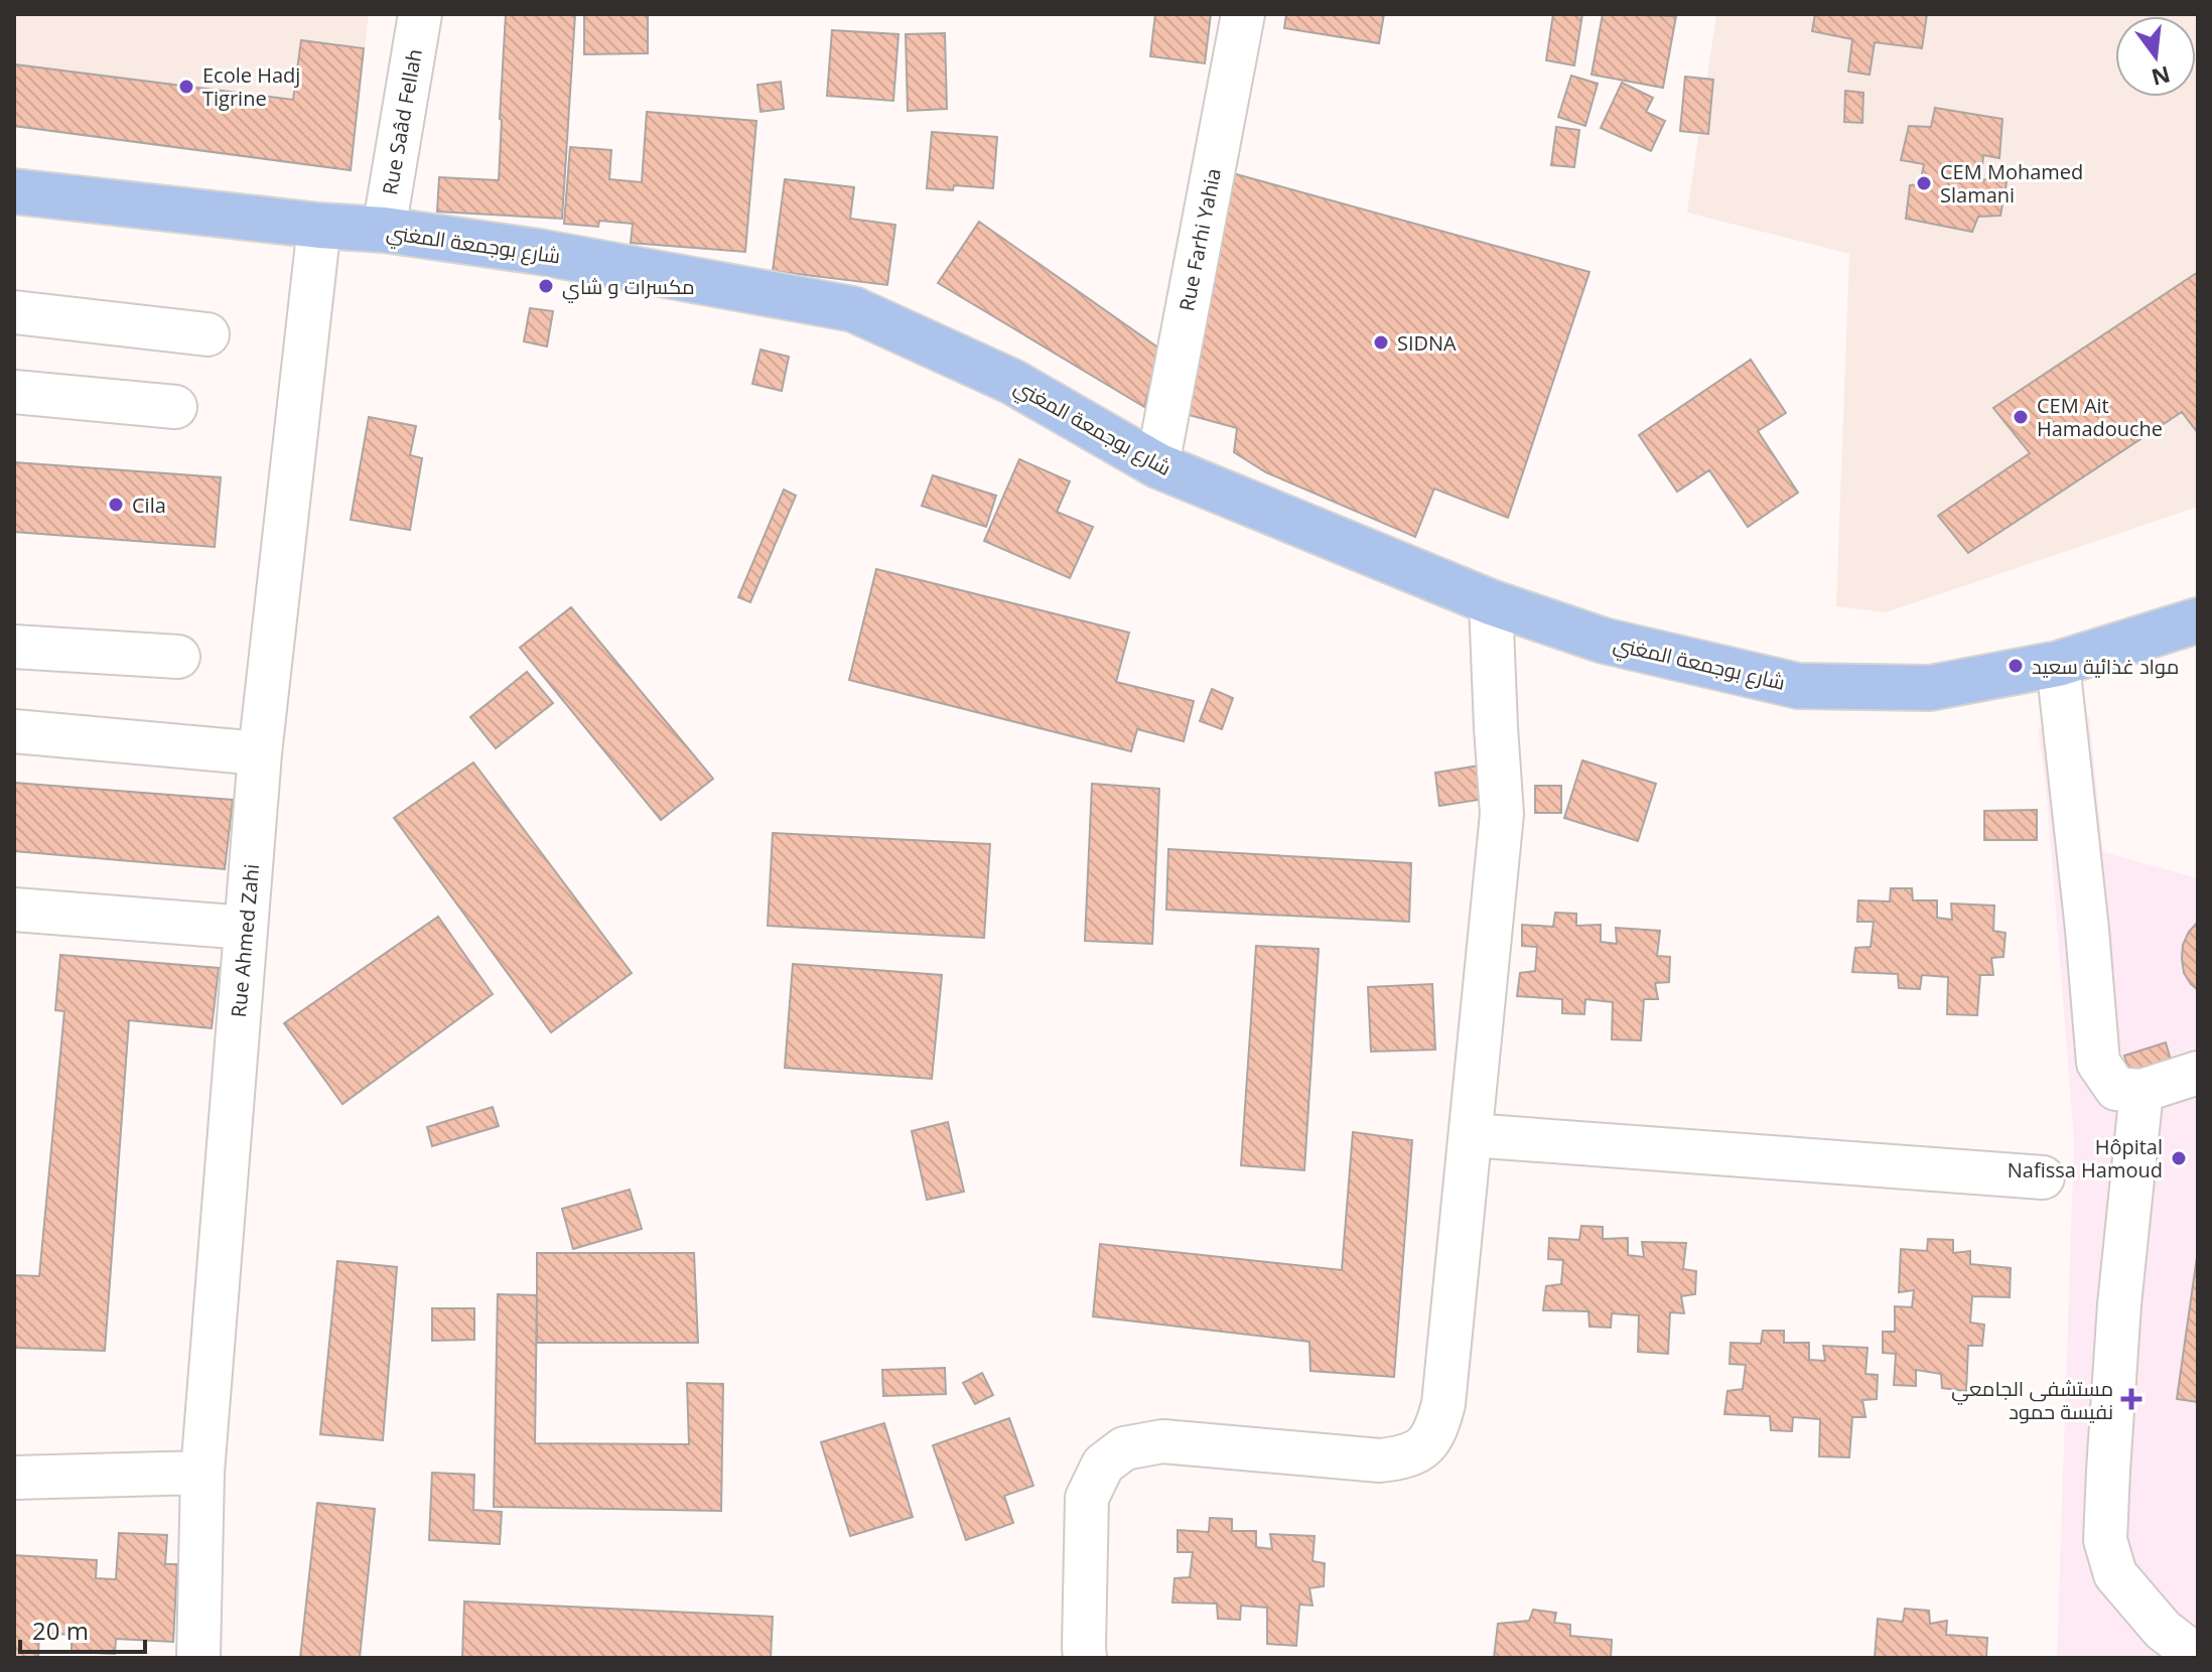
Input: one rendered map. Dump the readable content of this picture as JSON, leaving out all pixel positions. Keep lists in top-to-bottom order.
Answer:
{
  "streets": {
    "main road": ["شارع بوجمعة المغني"],
    "street": ["Rue Saâd Fellah", "Rue Farhi Yahia", "Rue Ahmed Zahi"]
  },
  "crossings": [
    ["Rue Saâd Fellah", "شارع بوجمعة المغني"],
    ["Rue Farhi Yahia", "شارع بوجمعة المغني"],
    ["شارع بوجمعة المغني", "Rue Ahmed Zahi"]
  ],
  "places": {
    "other": [
      "Ecole Hadj Tigrine",
      "CEM Mohamed Slamani",
      "مكسرات و شاي",
      "SIDNA",
      "CEM Ait Hamadouche",
      "Cila",
      "مواد غذائية سعيد",
      "Hôpital Nafissa Hamoud"
    ],
    "health": ["مستشفى الجامعي نفيسة حمود"]
  },
  "scale_bar": "20 m",
  "north": "bottom"
}
